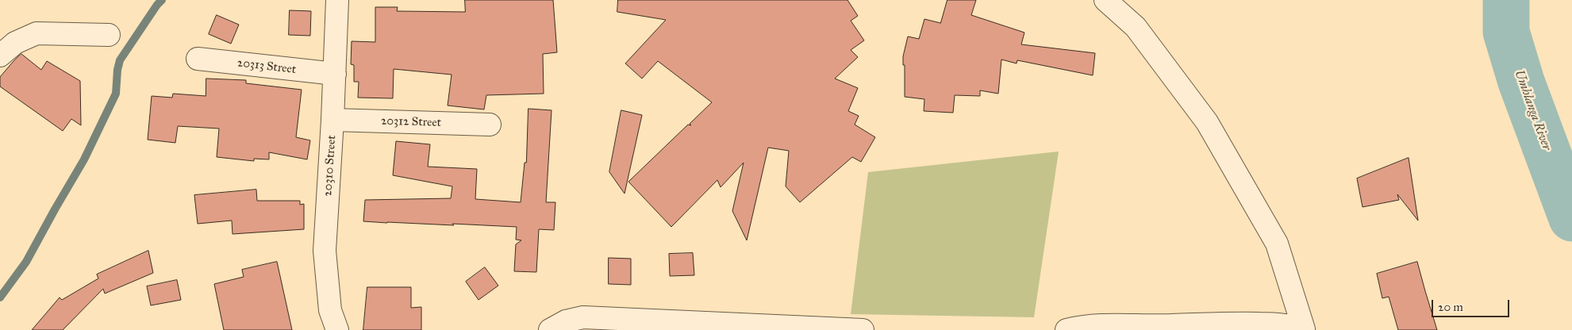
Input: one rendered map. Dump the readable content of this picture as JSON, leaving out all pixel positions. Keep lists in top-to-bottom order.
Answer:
{
  "streets": {
    "street": ["20313 Street", "20312 Street", "20310 Street"]
  },
  "crossings": [
    ["20313 Street", "20310 Street"],
    ["20312 Street", "20310 Street"]
  ],
  "water": ["Umhlanga River"],
  "scale_bar": "20 m"
}
